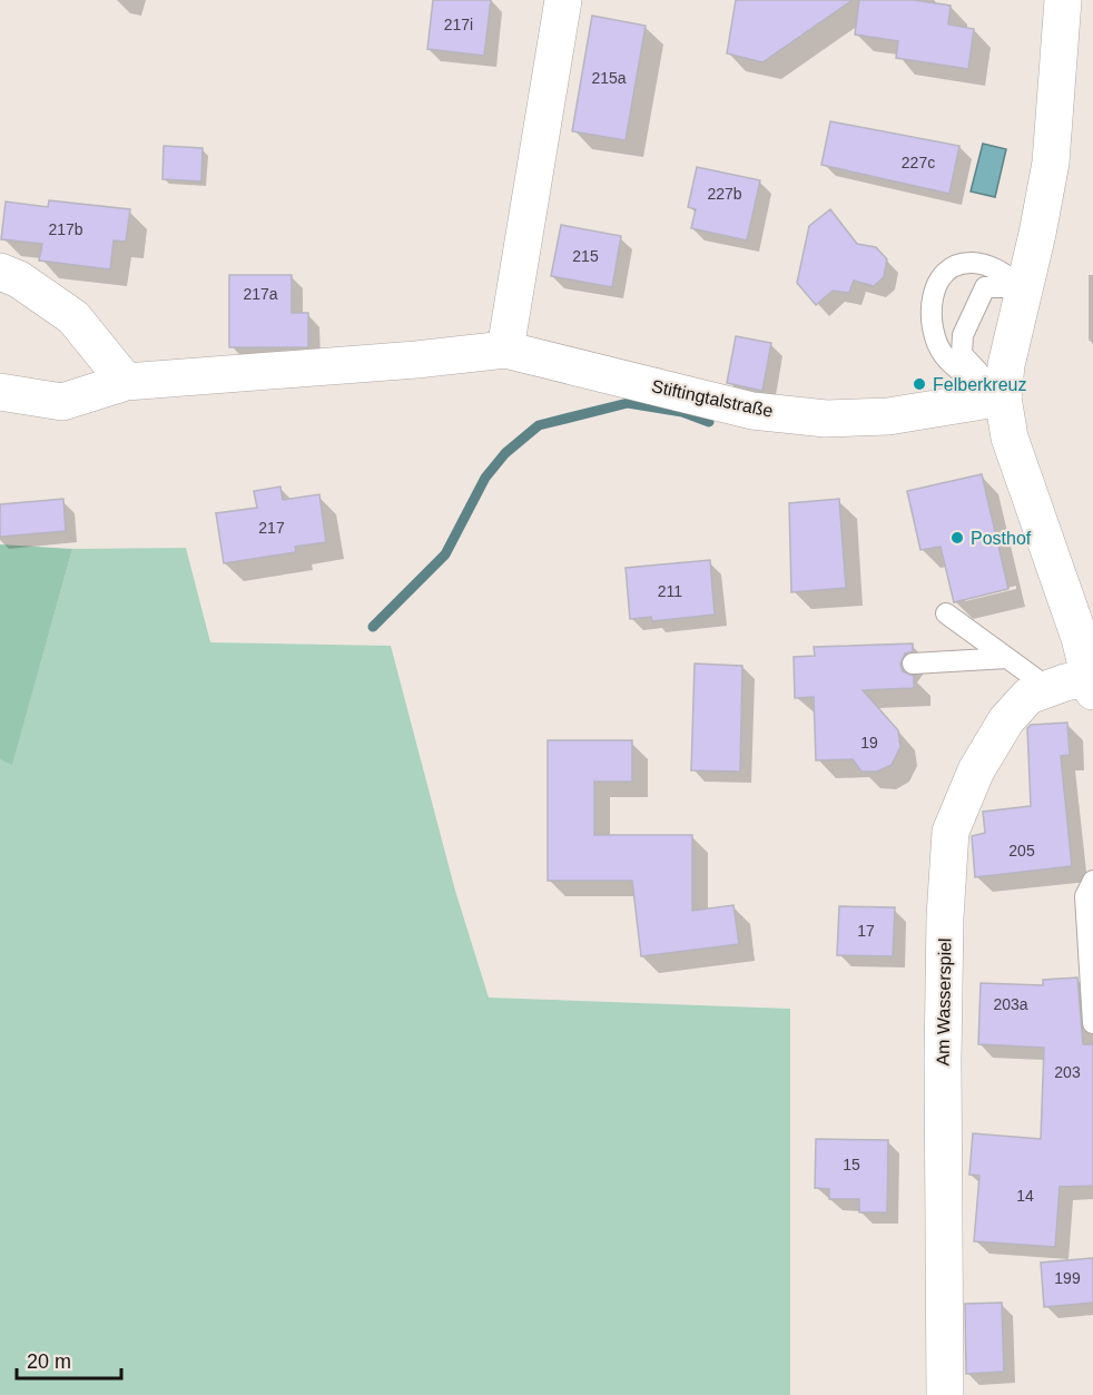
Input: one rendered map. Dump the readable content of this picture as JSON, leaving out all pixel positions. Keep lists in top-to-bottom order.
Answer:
{
  "streets": {
    "street": ["Stiftingtalstraße", "Am Wasserspiel"]
  },
  "places": ["Felberkreuz", "Posthof"],
  "house_numbers": [
    "217i",
    "215a",
    "227c",
    "227b",
    "217b",
    "215",
    "217a",
    "217",
    "211",
    "19",
    "205",
    "17",
    "203a",
    "203",
    "15",
    "14",
    "199"
  ],
  "scale_bar": "20 m"
}
